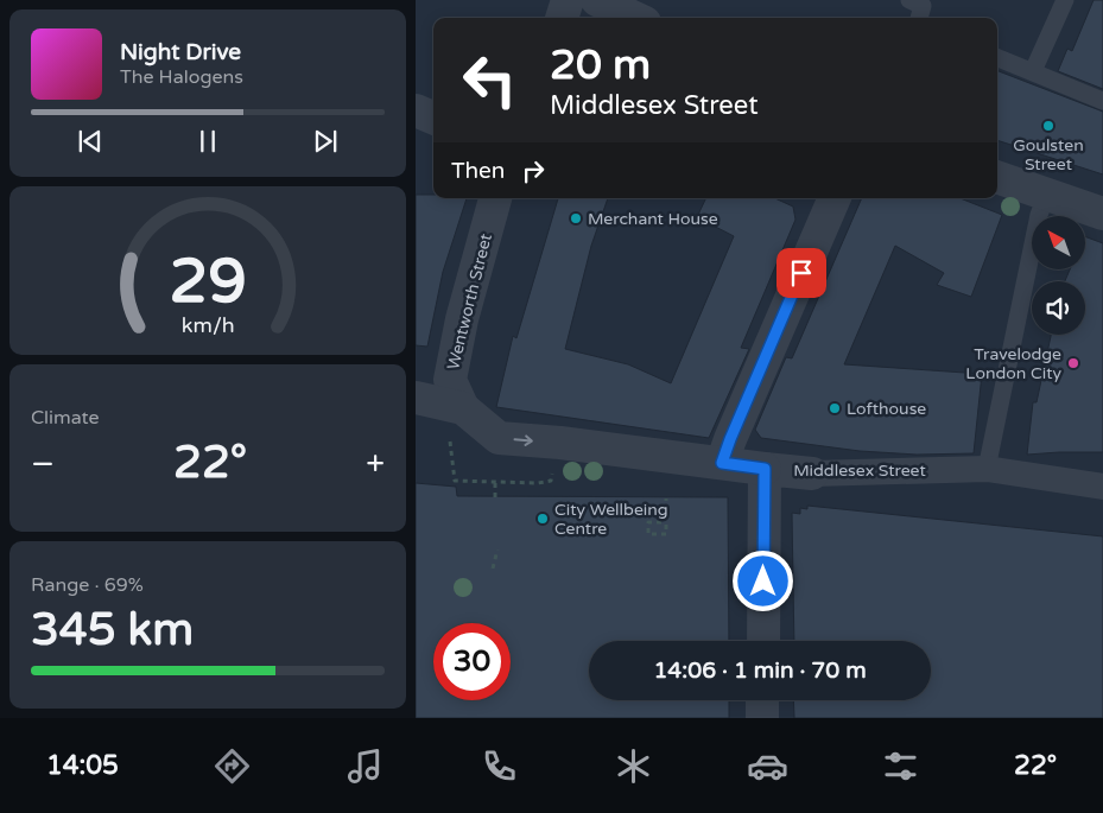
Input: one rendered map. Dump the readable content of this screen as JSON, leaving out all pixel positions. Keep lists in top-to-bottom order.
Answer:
{
  "streets": {
    "street": ["Wentworth Street", "Middlesex Street"]
  },
  "crossings": [
    ["Wentworth Street", "Middlesex Street"]
  ],
  "one_way": ["Middlesex Street"],
  "places": [
    "Goulsten Street",
    "Merchant House",
    "Travelodge London City",
    "Lofthouse",
    "City Wellbeing Centre"
  ],
  "north": "top left",
  "page": {
    "turn": ["20 m", "Middlesex Street"],
    "song": ["Night Drive", "The Halogens"],
    "then": "Then",
    "tile": [
      "Climate",
      ["Range · 69%", "345 km"]
    ],
    "heat": ["−", "22°", "+"],
    "limit": "30",
    "trip": "14:06 · 1 min · 70 m",
    "tabs": ["14:05", "22°"],
    "gauge": ["29", "km/h"]
  }
}
